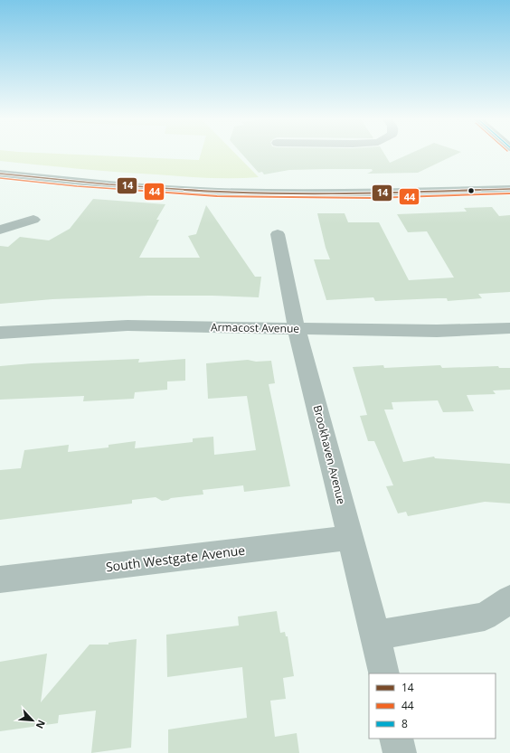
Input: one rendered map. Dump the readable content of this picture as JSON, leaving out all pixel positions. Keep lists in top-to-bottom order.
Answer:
{
  "streets": {
    "street": ["Armacost Avenue", "Brookhaven Avenue", "South Westgate Avenue"]
  },
  "crossings": [
    ["Armacost Avenue", "Brookhaven Avenue"],
    ["Brookhaven Avenue", "South Westgate Avenue"]
  ],
  "lines": ["transit line 14", "transit line 44"],
  "legend": ["14", "44", "8"],
  "north": "bottom right"
}
